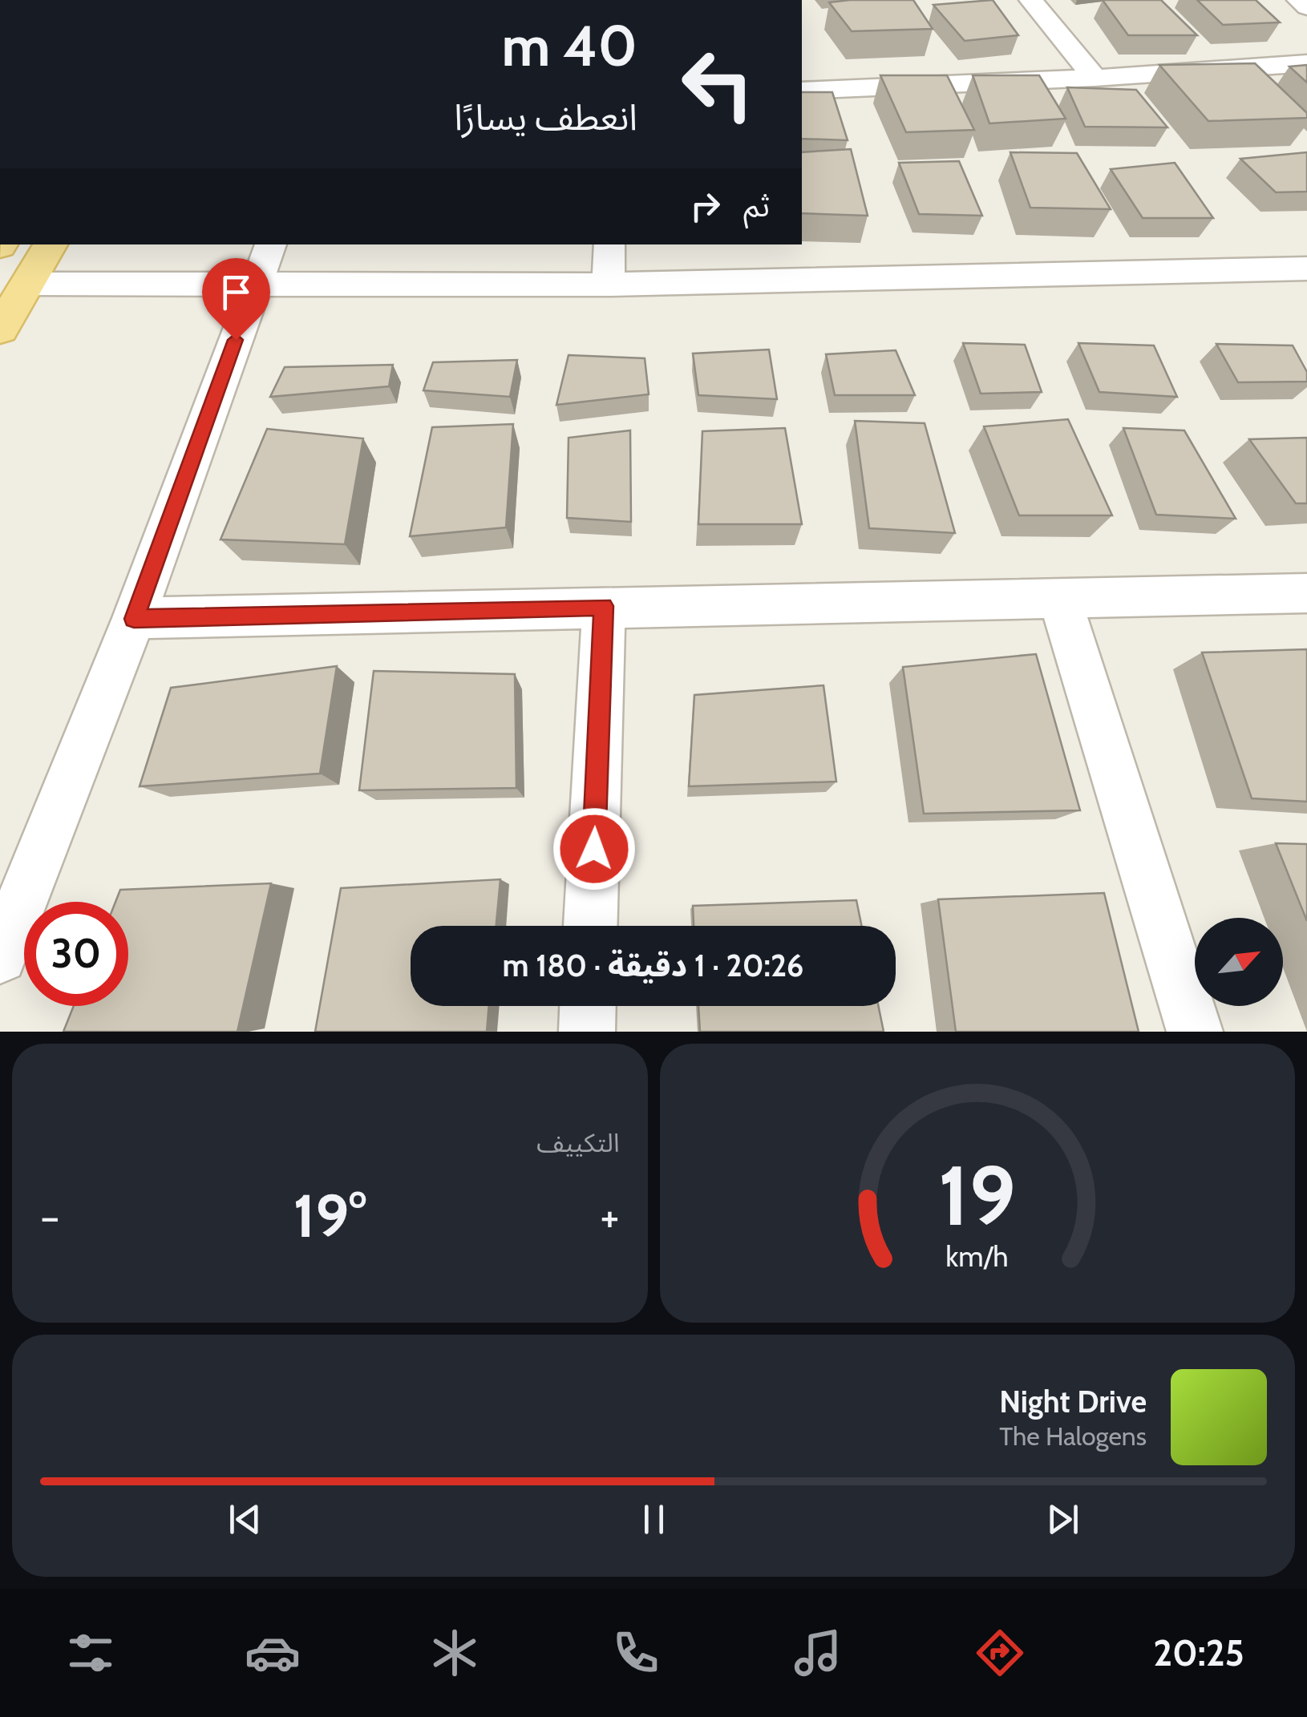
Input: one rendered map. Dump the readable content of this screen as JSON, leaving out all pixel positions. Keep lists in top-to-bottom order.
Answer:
{
  "north": "top right",
  "page": {
    "turn": ["40 m", "انعطف يسارًا"],
    "then": "ثم",
    "limit": "30",
    "trip": "20:26 · 1 دقيقة · 180 m",
    "tile": "التكييف",
    "heat": ["−", "19°", "+"],
    "song": ["Night Drive", "The Halogens"],
    "tabs": "20:25",
    "gauge": ["19", "km/h"]
  }
}
